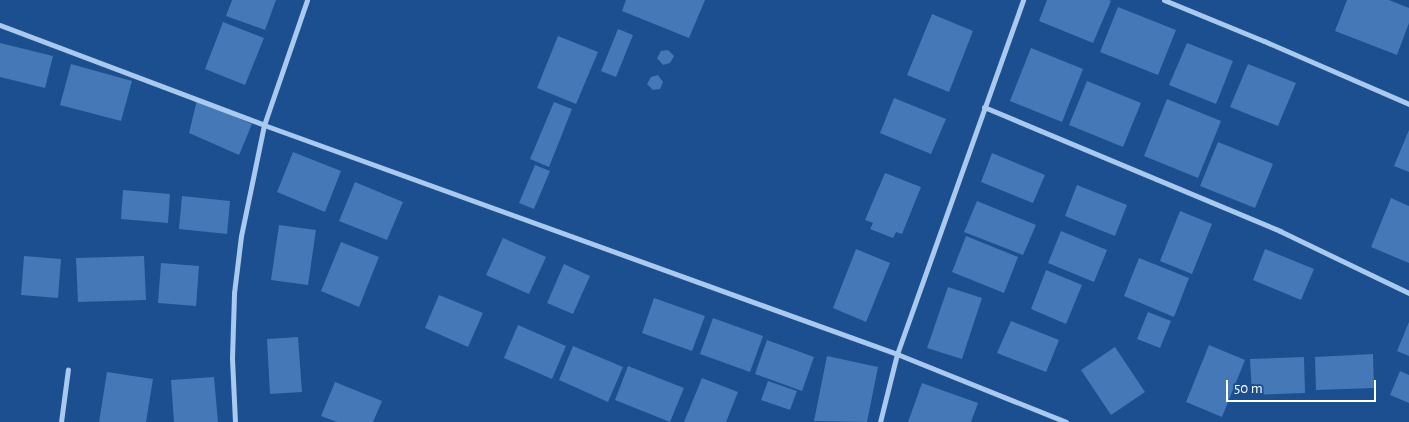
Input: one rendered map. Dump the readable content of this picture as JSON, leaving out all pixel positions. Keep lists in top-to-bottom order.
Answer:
{
  "scale_bar": "50 m"
}
